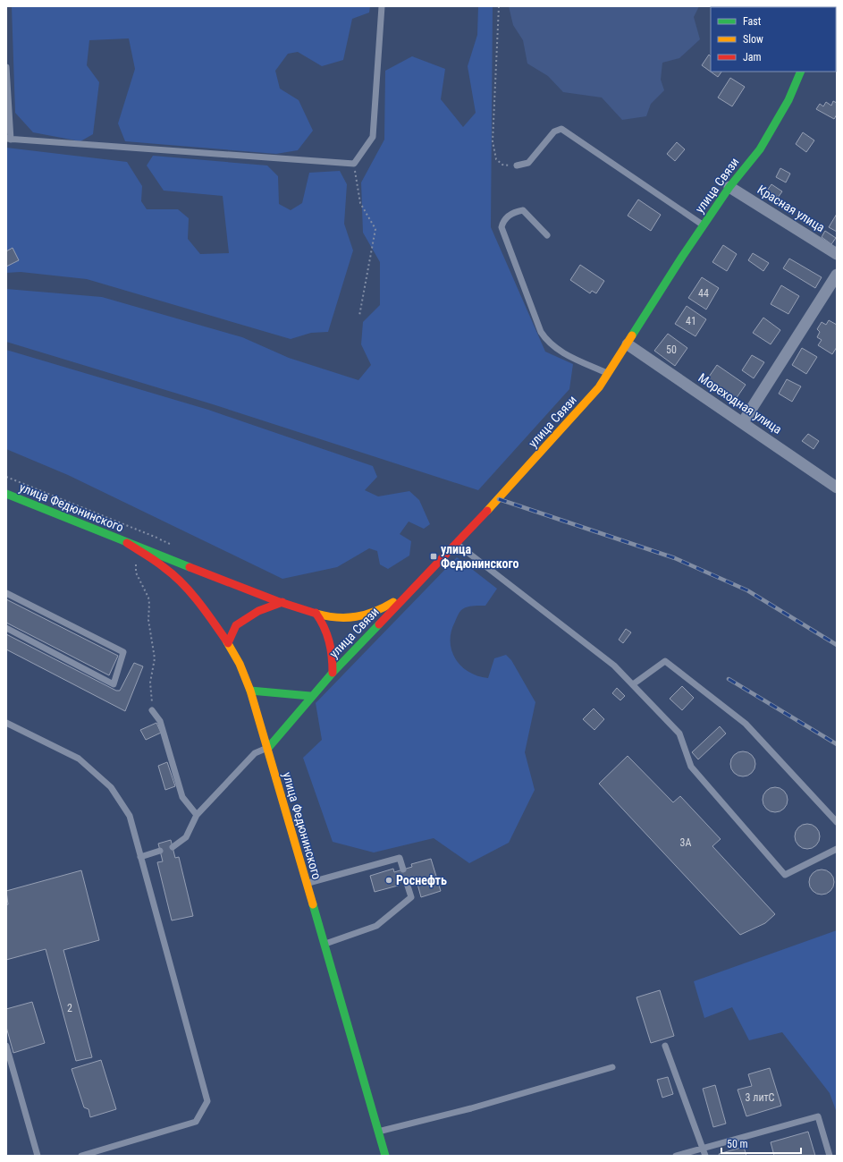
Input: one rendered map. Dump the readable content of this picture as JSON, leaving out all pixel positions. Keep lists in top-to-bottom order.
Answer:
{
  "streets": {
    "main road": ["улица Связи", "улица Федюнинского"],
    "street": ["Красная улица", "Мореходная улица"]
  },
  "crossings": [
    ["улица Связи", "Красная улица"],
    ["улица Связи", "Мореходная улица"],
    ["улица Связи", "улица Федюнинского"]
  ],
  "places": {
    "transit": ["улица Федюнинского"],
    "other": ["Роснефть"]
  },
  "house_numbers": [
    "44",
    "41",
    "50",
    "3А",
    "2",
    "3 литС"
  ],
  "legend": ["Fast", "Slow", "Jam"],
  "scale_bar": "50 m"
}
